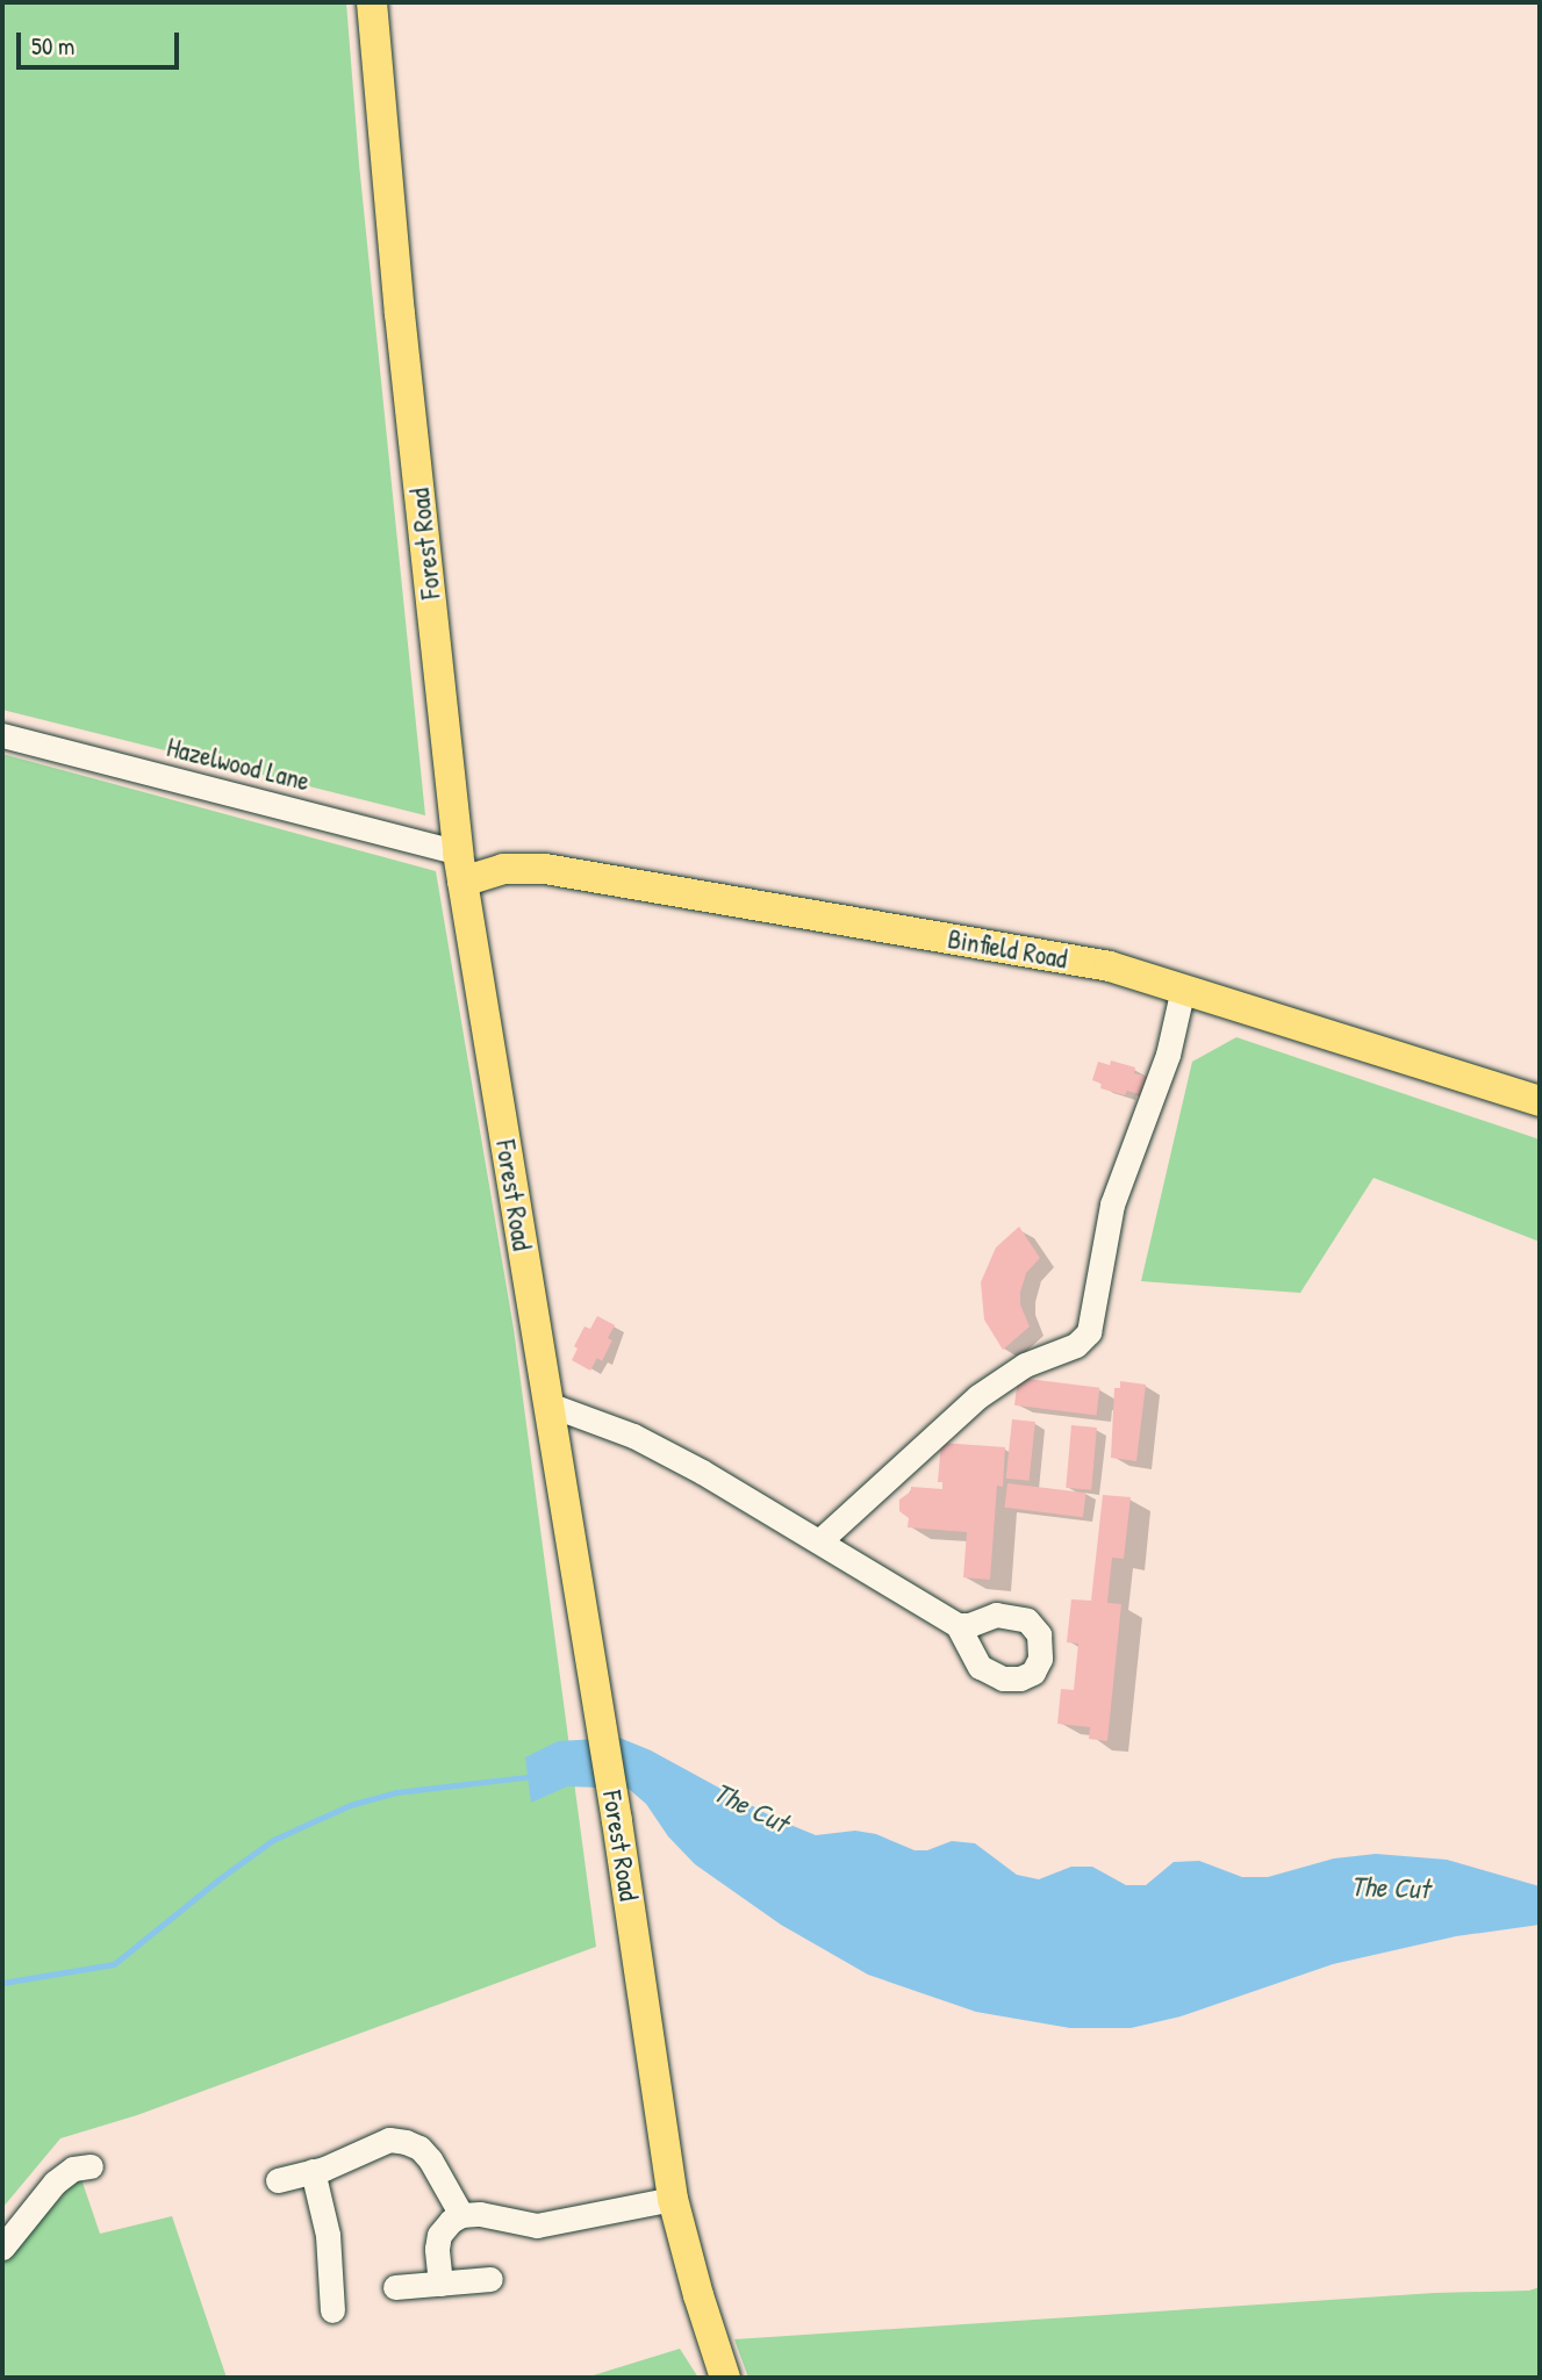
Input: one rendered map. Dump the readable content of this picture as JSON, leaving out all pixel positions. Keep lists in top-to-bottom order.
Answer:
{
  "streets": {
    "main road": ["Forest Road", "Binfield Road"],
    "street": ["Hazelwood Lane"]
  },
  "crossings": [
    ["Forest Road", "Hazelwood Lane"],
    ["Forest Road", "Binfield Road"],
    ["Hazelwood Lane", "Binfield Road"]
  ],
  "water": ["The Cut"],
  "scale_bar": "50 m"
}
